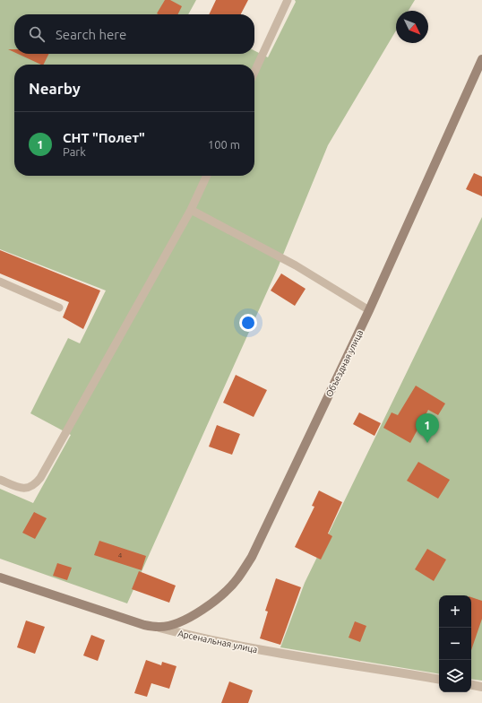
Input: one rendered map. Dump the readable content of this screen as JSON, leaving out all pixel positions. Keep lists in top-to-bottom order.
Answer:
{
  "streets": {
    "main road": ["Объездная улица", "Арсенальная улица"]
  },
  "crossings": [
    ["Объездная улица", "Арсенальная улица"]
  ],
  "house_numbers": ["4"],
  "north": "bottom right",
  "page": {
    "search": "Search here",
    "heading": "Nearby",
    "list": [
      {
        "mark": "1",
        "name": "СНТ \"Полет\"",
        "note": "Park",
        "value": "100 m"
      }
    ],
    "pins": "1",
    "map_buttons": ["+", "−"]
  }
}
